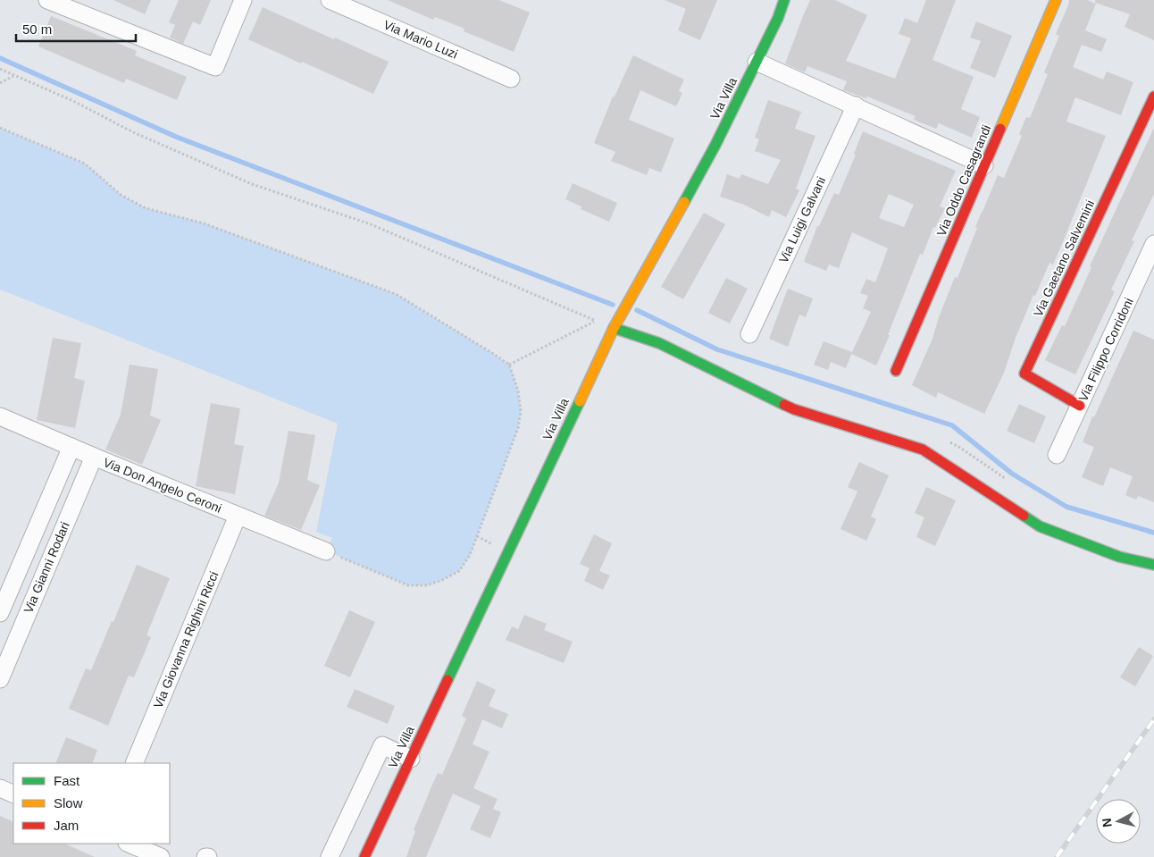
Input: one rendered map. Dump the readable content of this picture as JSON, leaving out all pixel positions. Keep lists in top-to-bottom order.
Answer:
{
  "streets": {
    "street": [
      "Via Mario Luzi",
      "Via Villa",
      "Via Oddo Casagrandi",
      "Via Luigi Galvani",
      "Via Gaetano Salvemini",
      "Via Filippo Corridoni",
      "Via Don Angelo Ceroni",
      "Via Gianni Rodari",
      "Via Giovanna Righini Ricci"
    ]
  },
  "crossings": [
    ["Via Gaetano Salvemini", "Via Filippo Corridoni"],
    ["Via Don Angelo Ceroni", "Via Gianni Rodari"],
    ["Via Don Angelo Ceroni", "Via Giovanna Righini Ricci"]
  ],
  "legend": ["Fast", "Slow", "Jam"],
  "scale_bar": "50 m",
  "north": "left"
}
